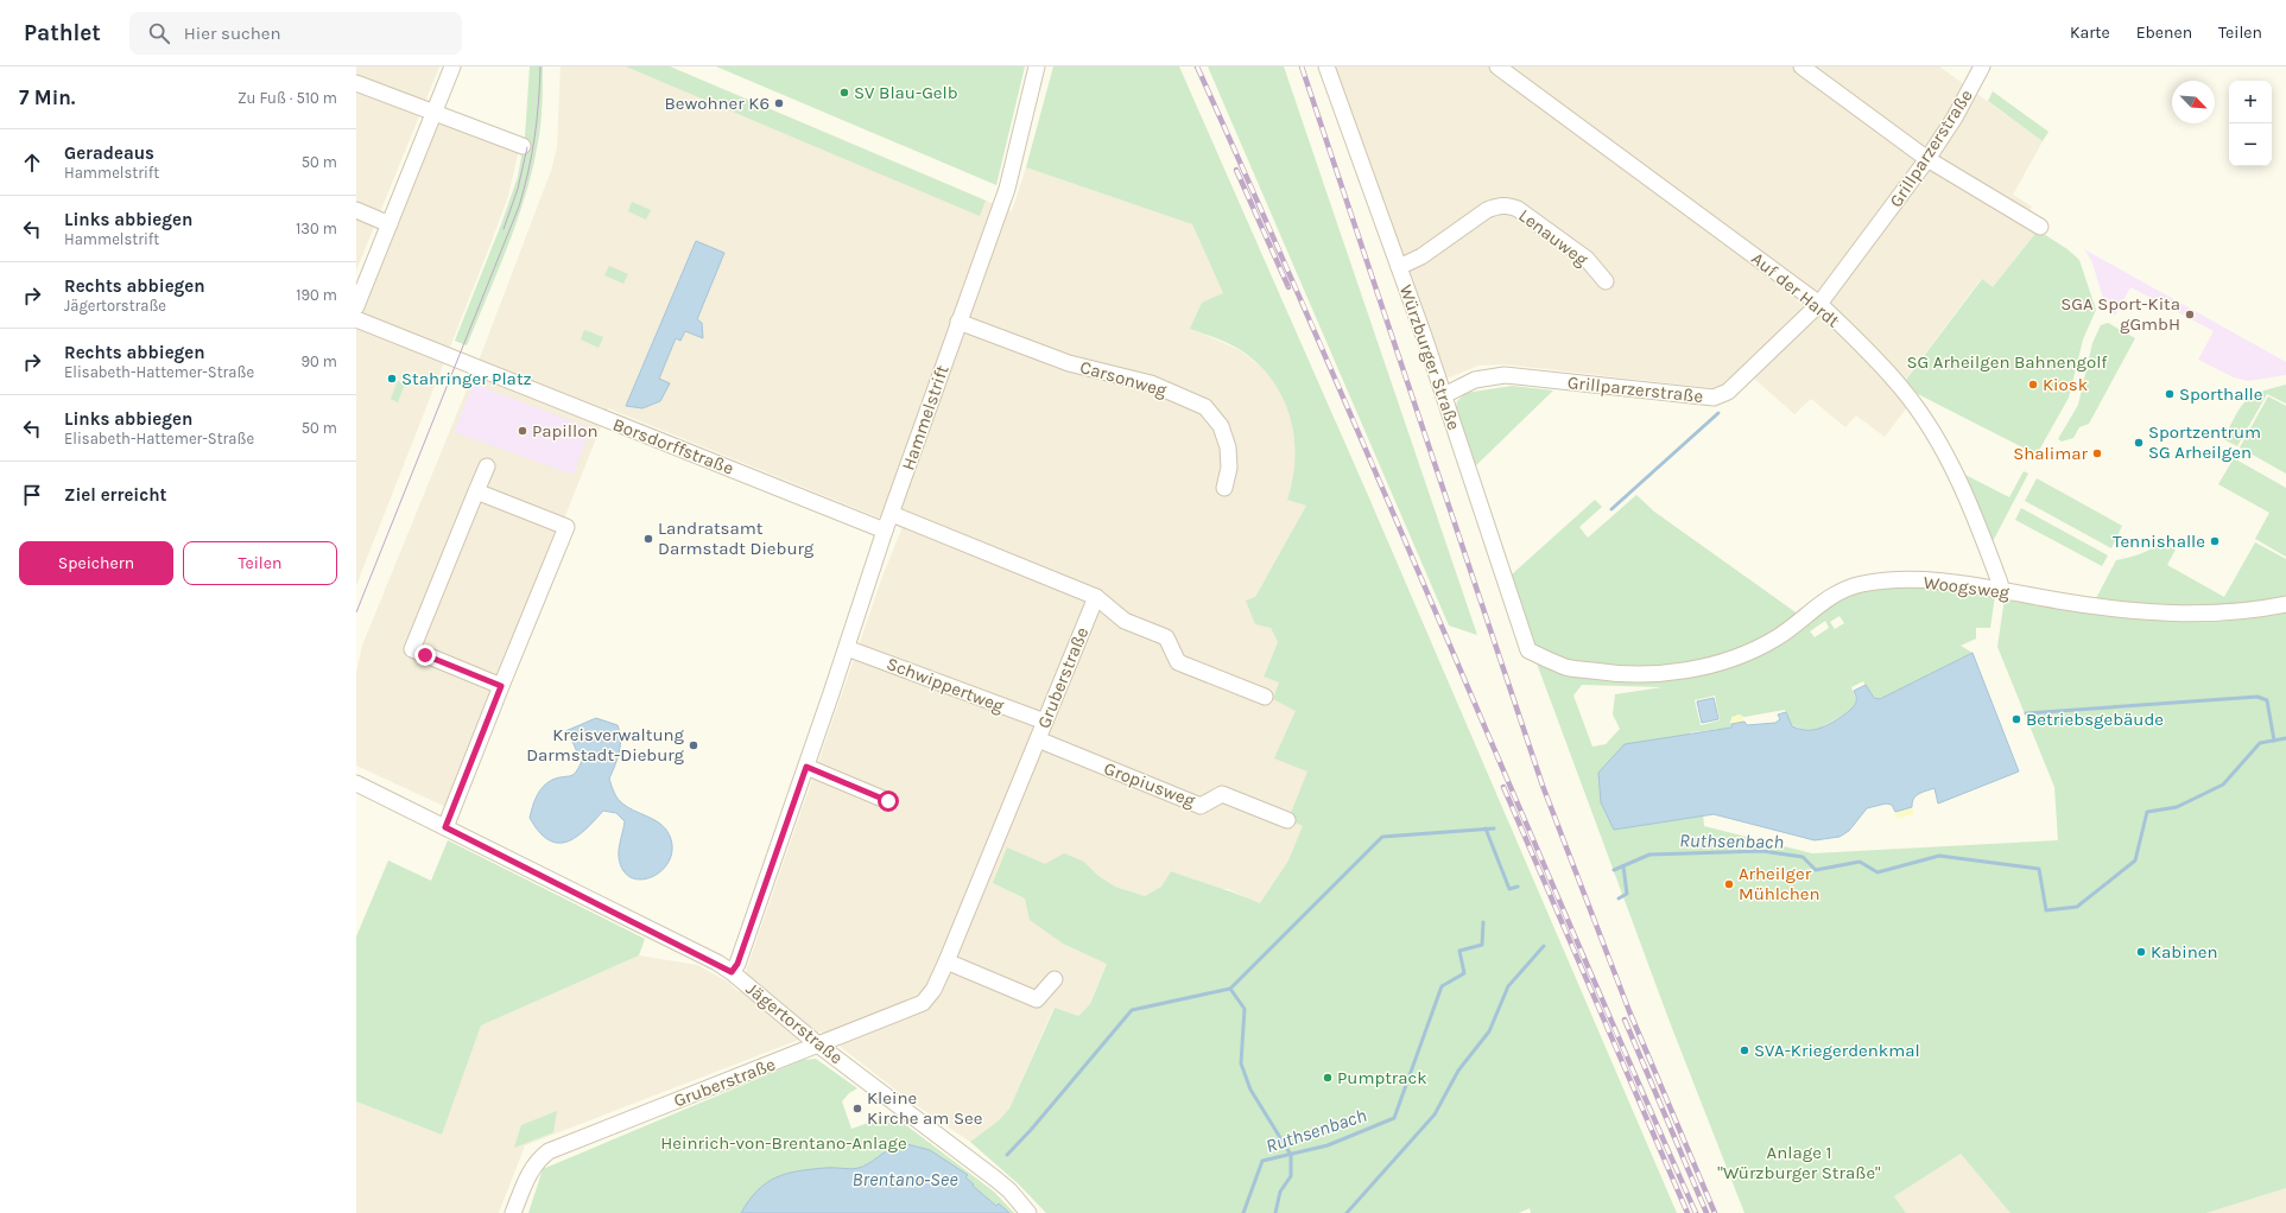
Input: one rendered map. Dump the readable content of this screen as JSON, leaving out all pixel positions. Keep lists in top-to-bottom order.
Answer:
{
  "streets": {
    "street": [
      "Grillparzerstraße",
      "Lenauweg",
      "Auf der Hardt",
      "Würzburger Straße",
      "Carsonweg",
      "Hammelstrift",
      "Borsdorffstraße",
      "Woogsweg",
      "Gruberstraße",
      "Schwippertweg",
      "Gropiusweg",
      "Jägertorstraße"
    ]
  },
  "crossings": [
    ["Grillparzerstraße", "Auf der Hardt"],
    ["Grillparzerstraße", "Würzburger Straße"],
    ["Lenauweg", "Würzburger Straße"],
    ["Auf der Hardt", "Woogsweg"],
    ["Würzburger Straße", "Woogsweg"],
    ["Carsonweg", "Hammelstrift"],
    ["Hammelstrift", "Borsdorffstraße"],
    ["Hammelstrift", "Schwippertweg"],
    ["Hammelstrift", "Jägertorstraße"],
    ["Gruberstraße", "Schwippertweg"],
    ["Gruberstraße", "Gropiusweg"],
    ["Gruberstraße", "Jägertorstraße"]
  ],
  "water": ["Ruthsenbach", "Brentano-See"],
  "parks": ["SG Arheilgen Bahnengolf", "Heinrich-von-Brentano-Anlage", "Anlage 1 \"Würzburger Straße\""],
  "places": [
    "SV Blau-Gelb",
    "Bewohner K6",
    "SGA Sport-Kita gGmbH",
    "Stahringer Platz",
    "Kiosk",
    "Sporthalle",
    "Papillon",
    "Sportzentrum SG Arheilgen",
    "Shalimar",
    "Landratsamt Darmstadt Dieburg",
    "Tennishalle",
    "Betriebsgebäude",
    "Kreisverwaltung Darmstadt-Dieburg",
    "Arheilger Mühlchen",
    "Kabinen",
    "SVA-Kriegerdenkmal",
    "Pumptrack",
    "Kleine Kirche am See"
  ],
  "north": "bottom right",
  "page": {
    "header": "Pathlet",
    "search": "Hier suchen",
    "nav": ["Karte", "Ebenen", "Teilen"],
    "heading": ["7 Min.", "Zu Fuß · 510 m"],
    "map_buttons": ["+", "−"],
    "list": [
      ["Geradeaus", "Hammelstrift", "50 m"],
      ["Links abbiegen", "Hammelstrift", "130 m"],
      ["Rechts abbiegen", "Jägertorstraße", "190 m"],
      ["Rechts abbiegen", "Elisabeth-Hattemer-Straße", "90 m"],
      ["Links abbiegen", "Elisabeth-Hattemer-Straße", "50 m"],
      "Ziel erreicht"
    ],
    "buttons": ["Speichern", "Teilen"]
  }
}
